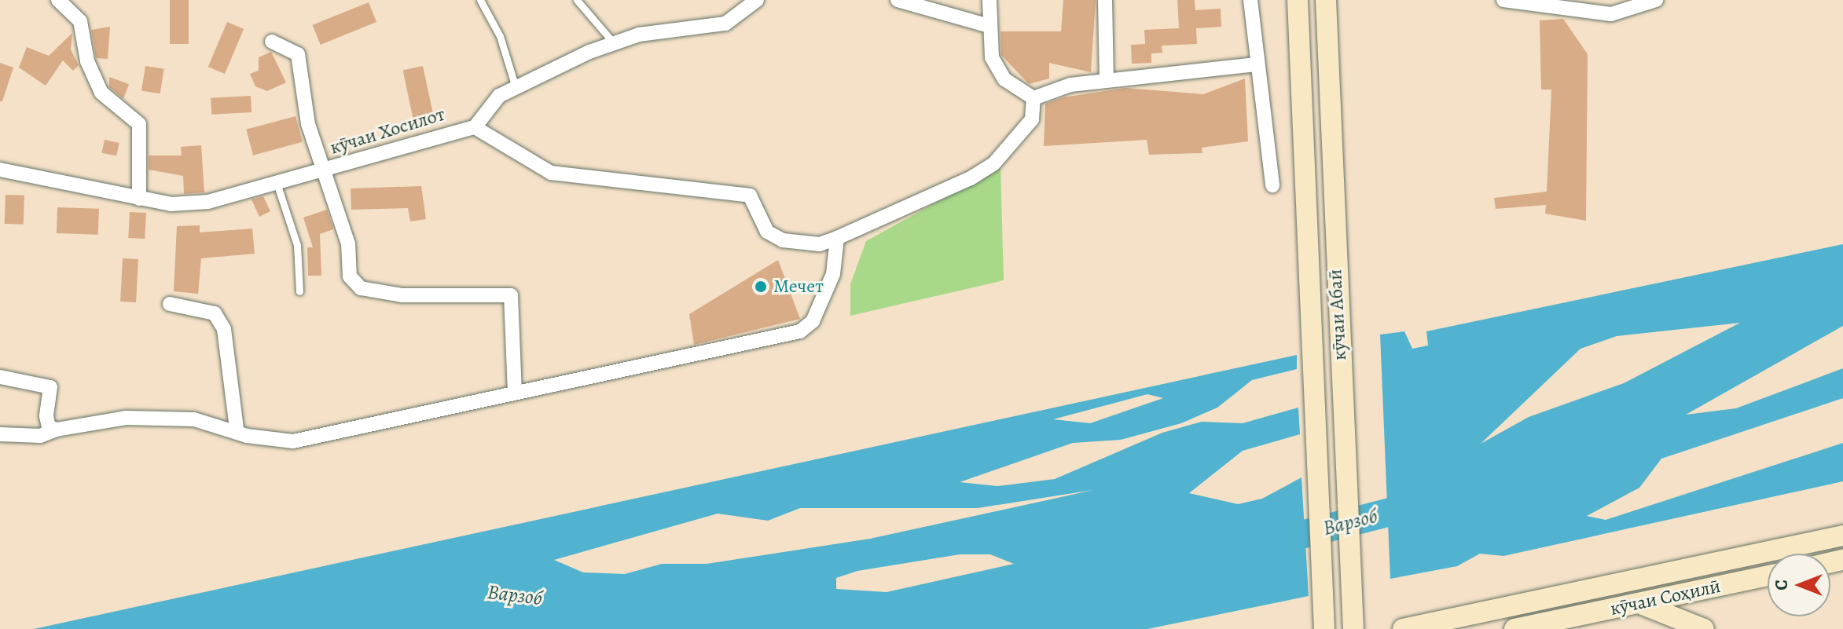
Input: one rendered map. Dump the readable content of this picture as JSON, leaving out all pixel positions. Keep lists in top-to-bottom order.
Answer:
{
  "streets": {
    "main road": ["кӯчаи Абаӣ", "кӯчаи Соҳилӣ"],
    "street": ["кӯчаи Хосилот"]
  },
  "water": ["Варзоб"],
  "places": ["Мечет"],
  "north": "left"
}
